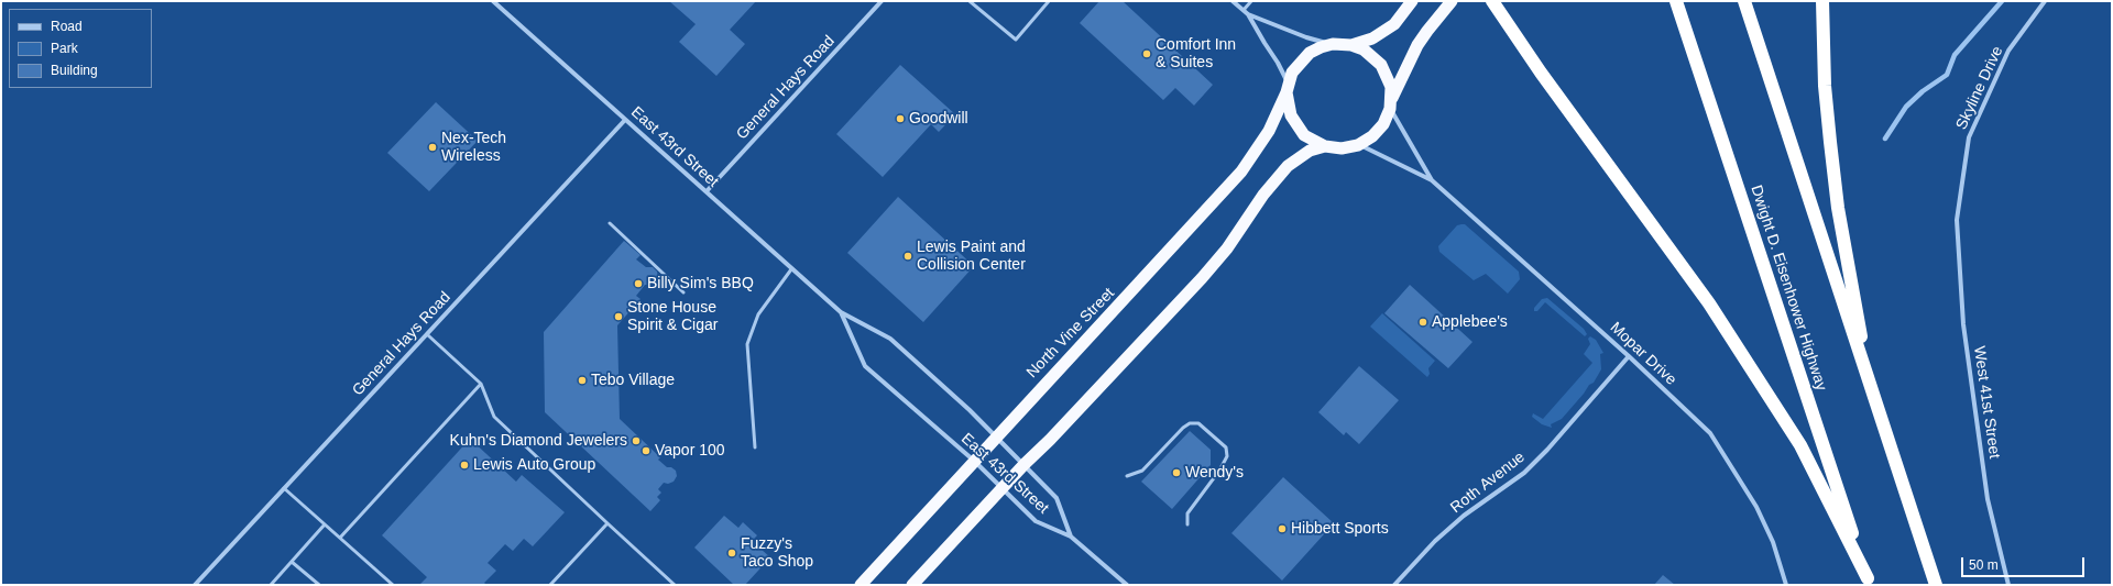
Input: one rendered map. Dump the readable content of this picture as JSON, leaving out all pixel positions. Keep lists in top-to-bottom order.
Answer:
{
  "streets": {
    "highway": ["Dwight D. Eisenhower Highway", "North Vine Street"],
    "street": [
      "General Hays Road",
      "Skyline Drive",
      "East 43rd Street",
      "Mopar Drive",
      "West 41st Street",
      "Roth Avenue"
    ]
  },
  "crossings": [
    ["General Hays Road", "East 43rd Street"],
    ["Skyline Drive", "West 41st Street"],
    ["East 43rd Street", "North Vine Street"],
    ["North Vine Street", "Mopar Drive"],
    ["Mopar Drive", "Roth Avenue"]
  ],
  "places": [
    "Comfort Inn & Suites",
    "Goodwill",
    "Nex-Tech Wireless",
    "Lewis Paint and Collision Center",
    "Billy Sim's BBQ",
    "Stone House Spirit & Cigar",
    "Applebee's",
    "Tebo Village",
    "Kuhn's Diamond Jewelers",
    "Vapor 100",
    "Lewis Auto Group",
    "Wendy's",
    "Hibbett Sports",
    "Fuzzy's Taco Shop"
  ],
  "legend": ["Road", "Park", "Building"],
  "scale_bar": "50 m"
}
